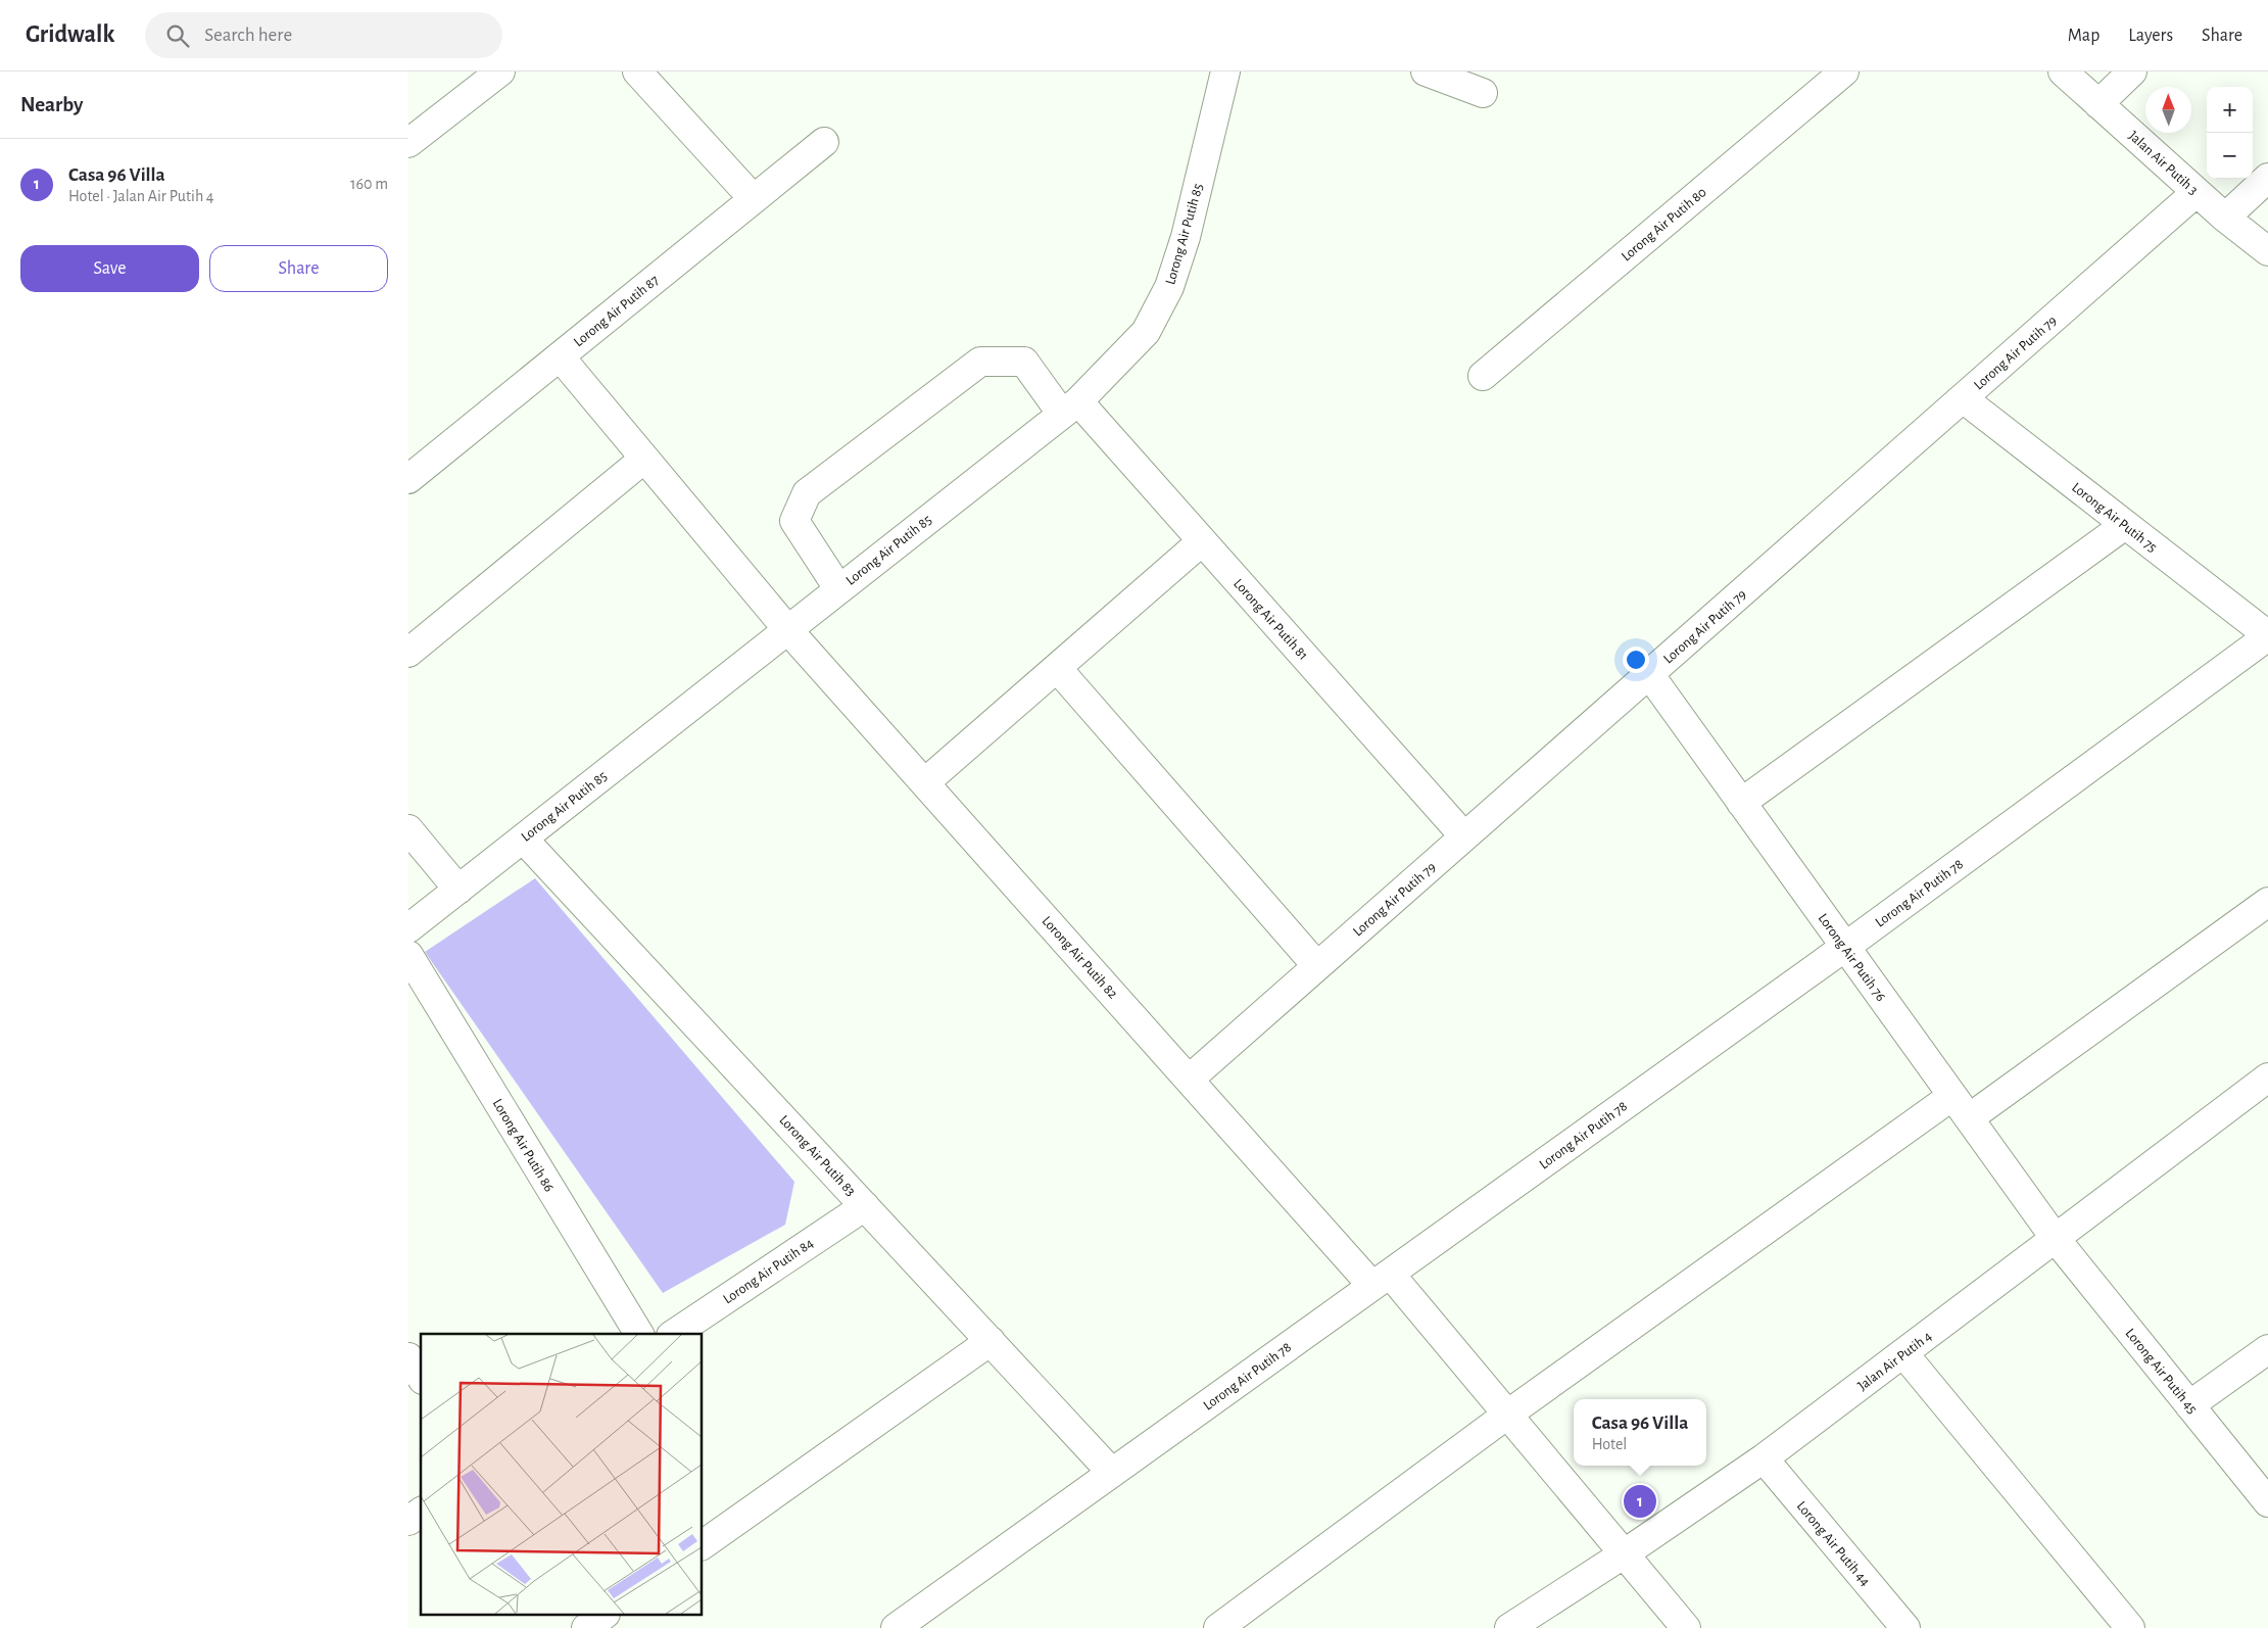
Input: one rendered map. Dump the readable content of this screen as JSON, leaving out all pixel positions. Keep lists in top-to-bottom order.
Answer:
{
  "streets": {
    "street": [
      "Jalan Air Putih 3",
      "Lorong Air Putih 80",
      "Lorong Air Putih 85",
      "Lorong Air Putih 87",
      "Lorong Air Putih 79",
      "Lorong Air Putih 75",
      "Lorong Air Putih 81",
      "Lorong Air Putih 78",
      "Lorong Air Putih 82",
      "Lorong Air Putih 76",
      "Lorong Air Putih 86",
      "Lorong Air Putih 83",
      "Lorong Air Putih 84",
      "Jalan Air Putih 4",
      "Lorong Air Putih 45",
      "Lorong Air Putih 44"
    ]
  },
  "crossings": [
    ["Jalan Air Putih 3", "Lorong Air Putih 79"],
    ["Lorong Air Putih 85", "Lorong Air Putih 81"],
    ["Lorong Air Putih 85", "Lorong Air Putih 82"],
    ["Lorong Air Putih 85", "Lorong Air Putih 83"],
    ["Lorong Air Putih 87", "Lorong Air Putih 82"],
    ["Lorong Air Putih 79", "Lorong Air Putih 75"],
    ["Lorong Air Putih 79", "Lorong Air Putih 81"],
    ["Lorong Air Putih 79", "Lorong Air Putih 82"],
    ["Lorong Air Putih 79", "Lorong Air Putih 76"],
    ["Lorong Air Putih 75", "Lorong Air Putih 78"],
    ["Lorong Air Putih 78", "Lorong Air Putih 82"],
    ["Lorong Air Putih 78", "Lorong Air Putih 76"],
    ["Lorong Air Putih 78", "Lorong Air Putih 83"],
    ["Lorong Air Putih 82", "Jalan Air Putih 4"],
    ["Lorong Air Putih 76", "Jalan Air Putih 4"],
    ["Lorong Air Putih 76", "Lorong Air Putih 45"],
    ["Lorong Air Putih 83", "Lorong Air Putih 84"],
    ["Jalan Air Putih 4", "Lorong Air Putih 45"],
    ["Jalan Air Putih 4", "Lorong Air Putih 44"]
  ],
  "north": "top",
  "page": {
    "header": "Gridwalk",
    "search": "Search here",
    "nav": ["Map", "Layers", "Share"],
    "heading": "Nearby",
    "map_buttons": ["+", "−"],
    "list": [
      {
        "mark": "1",
        "name": "Casa 96 Villa",
        "note": "Hotel · Jalan Air Putih 4",
        "value": "160 m"
      }
    ],
    "buttons": ["Save", "Share"],
    "popup": ["Casa 96 Villa", "Hotel"],
    "pins": "1"
  }
}
